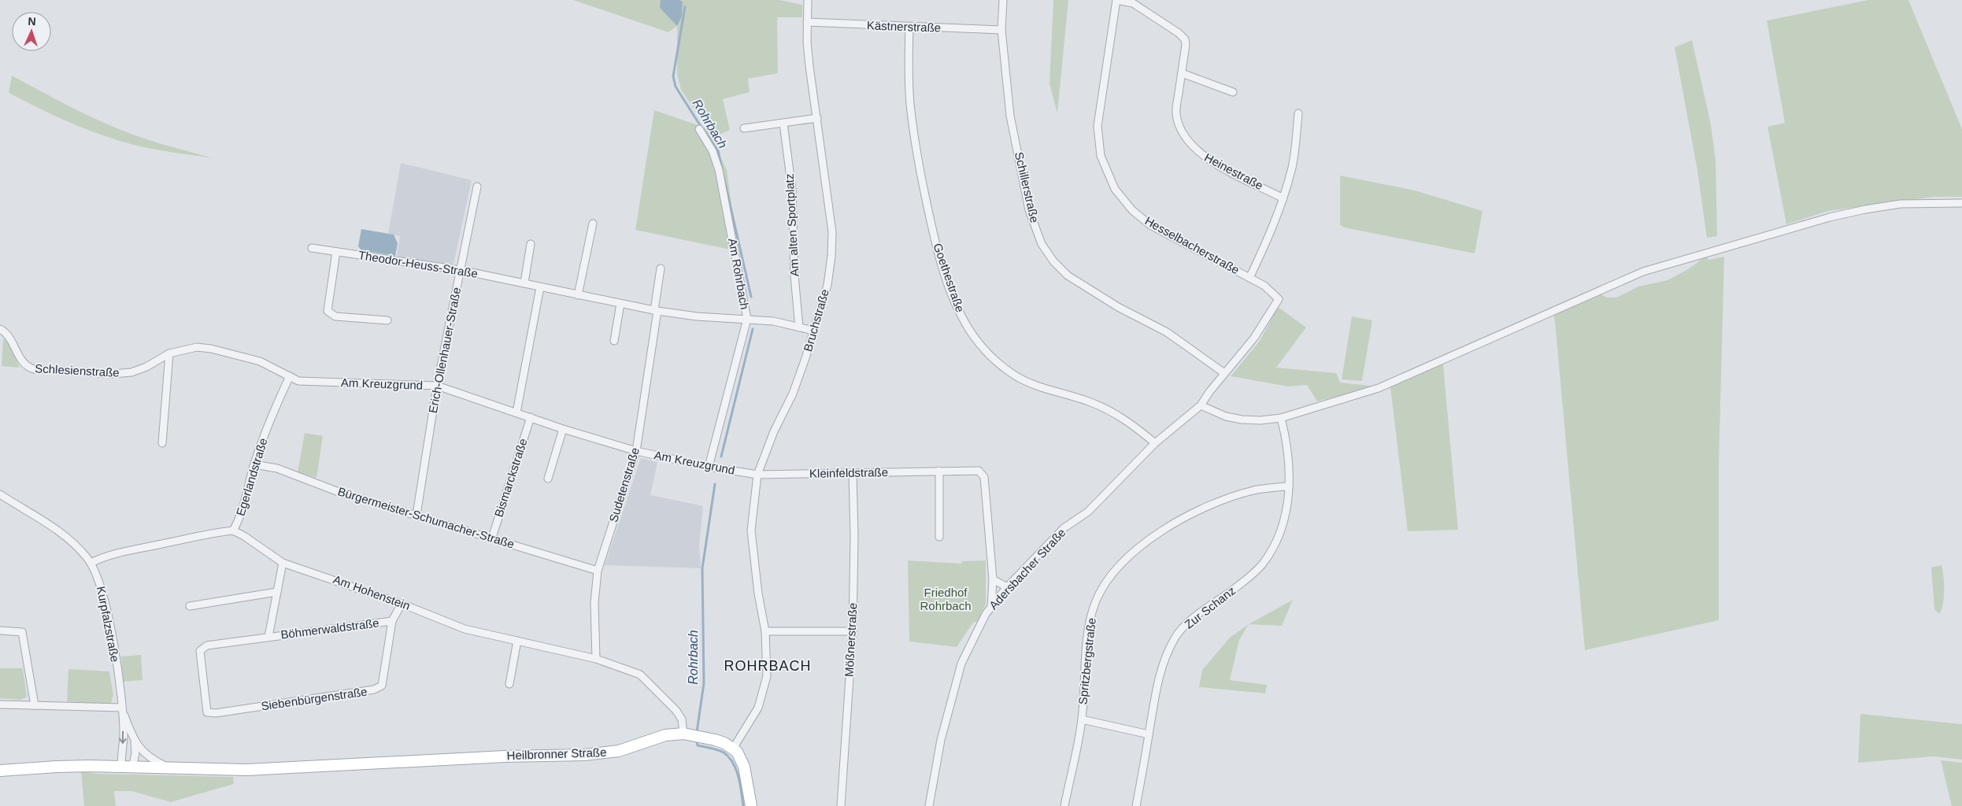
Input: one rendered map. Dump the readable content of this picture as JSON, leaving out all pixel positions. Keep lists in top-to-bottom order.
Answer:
{
  "streets": {
    "main road": ["Heilbronner Straße"],
    "street": [
      "Kästnerstraße",
      "Heinestraße",
      "Schillerstraße",
      "Am alten Sportplatz",
      "Hesselbacherstraße",
      "Theodor-Heuss-Straße",
      "Am Rohrbach",
      "Goethestraße",
      "Bruchstraße",
      "Erich-Ollenhauer-Straße",
      "Schlesienstraße",
      "Am Kreuzgrund",
      "Kleinfeldstraße",
      "Egerlandstraße",
      "Bismarckstraße",
      "Sudetenstraße",
      "Bürgermeister-Schumacher-Straße",
      "Adersbacher Straße",
      "Am Hohenstein",
      "Zur Schanz",
      "Kurpfalzstraße",
      "Böhmerwaldstraße",
      "Mößnerstraße",
      "Spritzbergstraße",
      "Siebenbürgenstraße"
    ]
  },
  "crossings": [
    ["Kästnerstraße", "Schillerstraße"],
    ["Kästnerstraße", "Goethestraße"],
    ["Kästnerstraße", "Bruchstraße"],
    ["Heinestraße", "Hesselbacherstraße"],
    ["Schillerstraße", "Adersbacher Straße"],
    ["Am alten Sportplatz", "Theodor-Heuss-Straße"],
    ["Hesselbacherstraße", "Adersbacher Straße"],
    ["Theodor-Heuss-Straße", "Am Rohrbach"],
    ["Theodor-Heuss-Straße", "Bruchstraße"],
    ["Theodor-Heuss-Straße", "Erich-Ollenhauer-Straße"],
    ["Theodor-Heuss-Straße", "Sudetenstraße"],
    ["Am Rohrbach", "Am Kreuzgrund"],
    ["Goethestraße", "Adersbacher Straße"],
    ["Bruchstraße", "Am Kreuzgrund"],
    ["Bruchstraße", "Kleinfeldstraße"],
    ["Bruchstraße", "Heilbronner Straße"],
    ["Erich-Ollenhauer-Straße", "Am Kreuzgrund"],
    ["Erich-Ollenhauer-Straße", "Bürgermeister-Schumacher-Straße"],
    ["Schlesienstraße", "Am Kreuzgrund"],
    ["Schlesienstraße", "Egerlandstraße"],
    ["Am Kreuzgrund", "Kleinfeldstraße"],
    ["Am Kreuzgrund", "Egerlandstraße"],
    ["Am Kreuzgrund", "Bismarckstraße"],
    ["Am Kreuzgrund", "Sudetenstraße"],
    ["Kleinfeldstraße", "Adersbacher Straße"],
    ["Kleinfeldstraße", "Mößnerstraße"],
    ["Egerlandstraße", "Bürgermeister-Schumacher-Straße"],
    ["Egerlandstraße", "Am Hohenstein"],
    ["Egerlandstraße", "Kurpfalzstraße"],
    ["Bismarckstraße", "Bürgermeister-Schumacher-Straße"],
    ["Sudetenstraße", "Bürgermeister-Schumacher-Straße"],
    ["Sudetenstraße", "Am Hohenstein"],
    ["Am Hohenstein", "Böhmerwaldstraße"],
    ["Am Hohenstein", "Siebenbürgenstraße"],
    ["Am Hohenstein", "Heilbronner Straße"],
    ["Zur Schanz", "Spritzbergstraße"],
    ["Kurpfalzstraße", "Heilbronner Straße"],
    ["Böhmerwaldstraße", "Siebenbürgenstraße"]
  ],
  "districts": ["ROHRBACH"],
  "water": ["Rohrbach"],
  "parks": ["Friedhof Rohrbach"],
  "north": "top"
}
